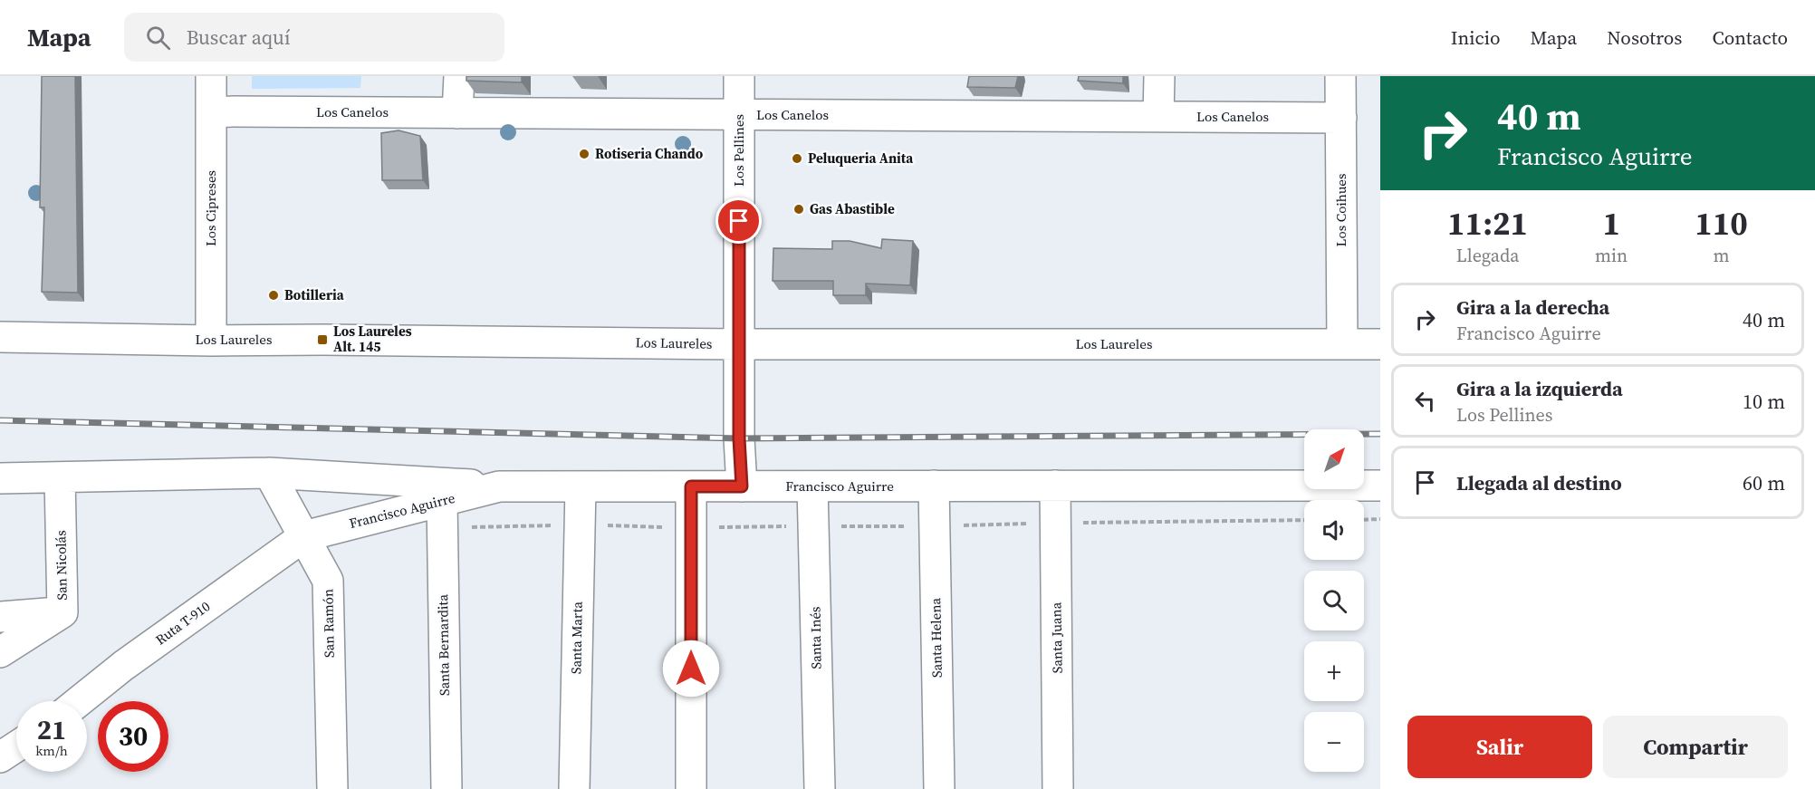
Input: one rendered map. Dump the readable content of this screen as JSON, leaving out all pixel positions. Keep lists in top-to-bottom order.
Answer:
{
  "streets": {
    "street": [
      "Los Canelos",
      "Los Pellines",
      "Los Cipreses",
      "Los Coihues",
      "Los Laureles",
      "Francisco Aguirre",
      "San Nicolás",
      "Ruta T-910",
      "San Ramón",
      "Santa Marta",
      "Santa Inés",
      "Santa Helena",
      "Santa Juana",
      "Santa Bernardita"
    ]
  },
  "crossings": [
    ["Los Canelos", "Los Pellines"],
    ["Los Canelos", "Los Cipreses"],
    ["Los Canelos", "Los Coihues"],
    ["Los Pellines", "Los Laureles"],
    ["Los Pellines", "Francisco Aguirre"],
    ["Los Cipreses", "Los Laureles"],
    ["Los Coihues", "Los Laureles"],
    ["Francisco Aguirre", "Ruta T-910"],
    ["Francisco Aguirre", "San Ramón"],
    ["Francisco Aguirre", "Santa Marta"],
    ["Francisco Aguirre", "Santa Inés"],
    ["Francisco Aguirre", "Santa Helena"],
    ["Francisco Aguirre", "Santa Juana"],
    ["Francisco Aguirre", "Santa Bernardita"],
    ["Ruta T-910", "San Ramón"]
  ],
  "places": {
    "other": [
      "Rotiseria Chando",
      "Peluqueria Anita",
      "Gas Abastible",
      "Botilleria"
    ],
    "transit": ["Los Laureles Alt. 145"]
  },
  "north": "top right",
  "page": {
    "header": "Mapa",
    "search": "Buscar aquí",
    "nav": [
      "Inicio",
      "Mapa",
      "Nosotros",
      "Contacto"
    ],
    "turn": ["40 m", "Francisco Aguirre"],
    "eta": [
      "11:21",
      "Llegada",
      "1",
      "min",
      "110",
      "m"
    ],
    "list": [
      {
        "name": "Gira a la derecha",
        "note": "Francisco Aguirre",
        "value": "40 m"
      },
      {
        "name": "Gira a la izquierda",
        "note": "Los Pellines",
        "value": "10 m"
      },
      {
        "name": "Llegada al destino",
        "value": "60 m"
      }
    ],
    "map_buttons": ["+", "−"],
    "speed": "21 km/h",
    "limit": "30",
    "buttons": ["Salir", "Compartir"]
  }
}
